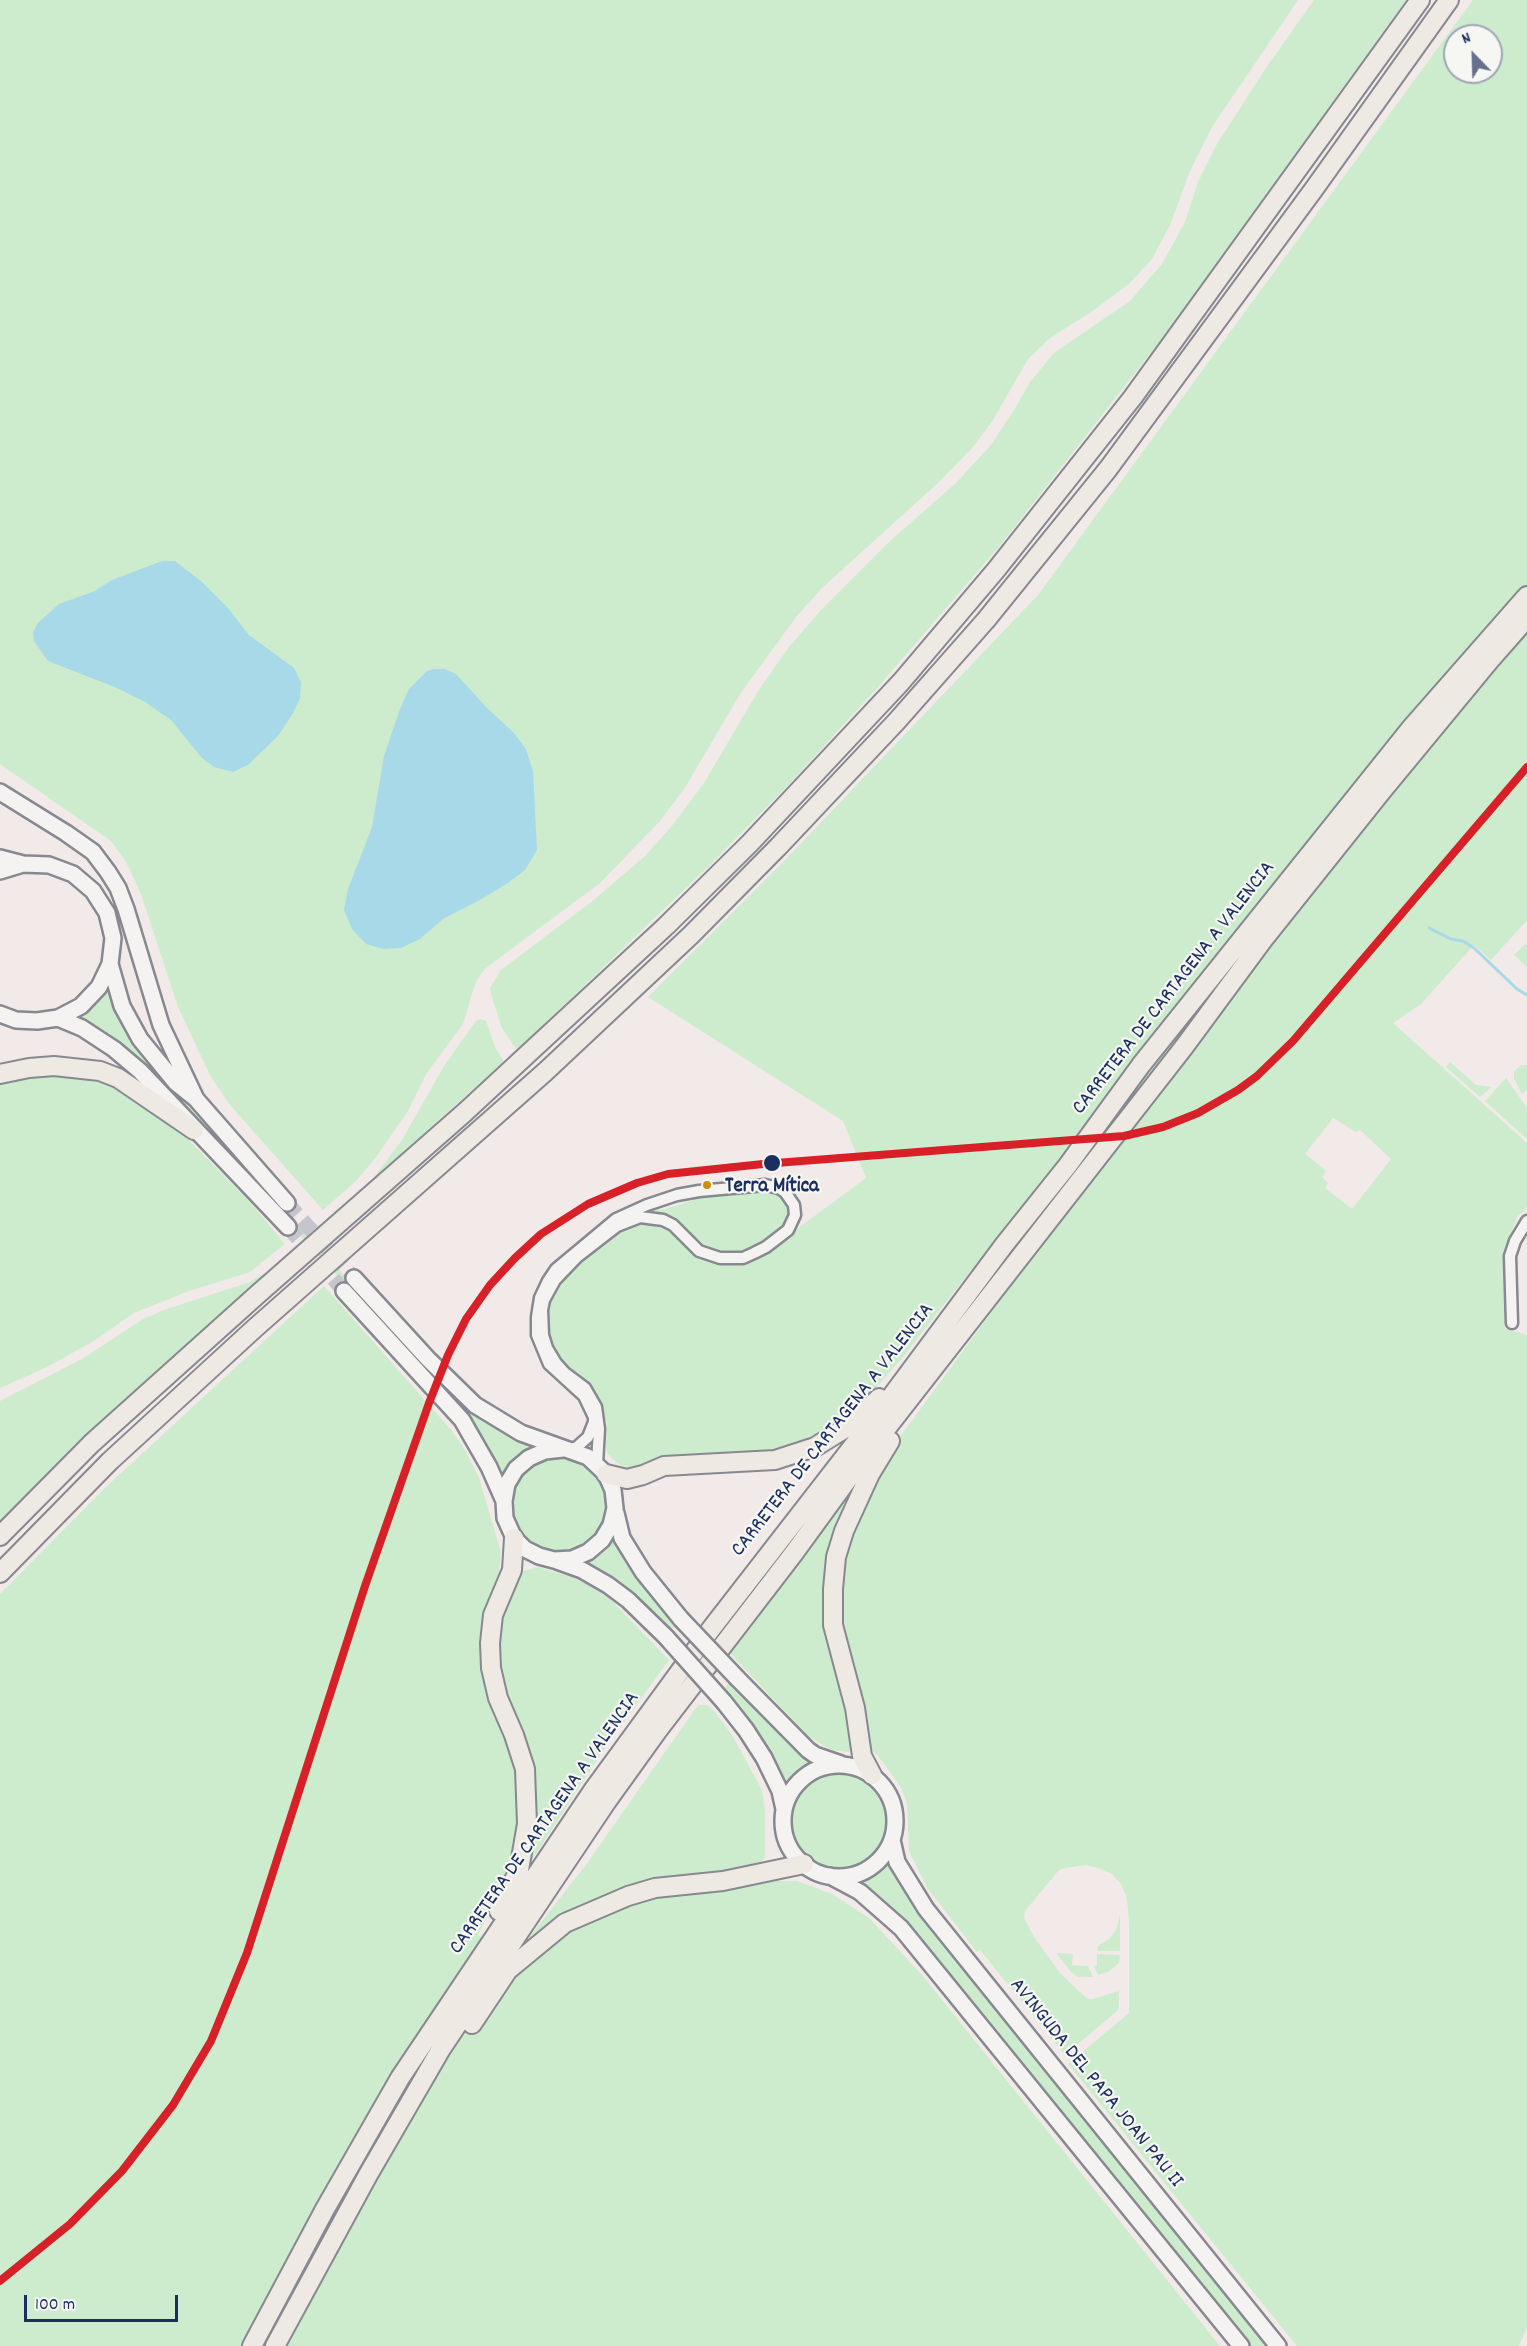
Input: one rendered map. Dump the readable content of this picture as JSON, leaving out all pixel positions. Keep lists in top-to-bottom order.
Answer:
{
  "streets": {
    "highway": ["CARRETERA DE CARTAGENA A VALENCIA"],
    "main road": ["AVINGUDA DEL PAPA JOAN PAU II"]
  },
  "places": ["Terra Mítica"],
  "scale_bar": "100 m",
  "north": "top left"
}
